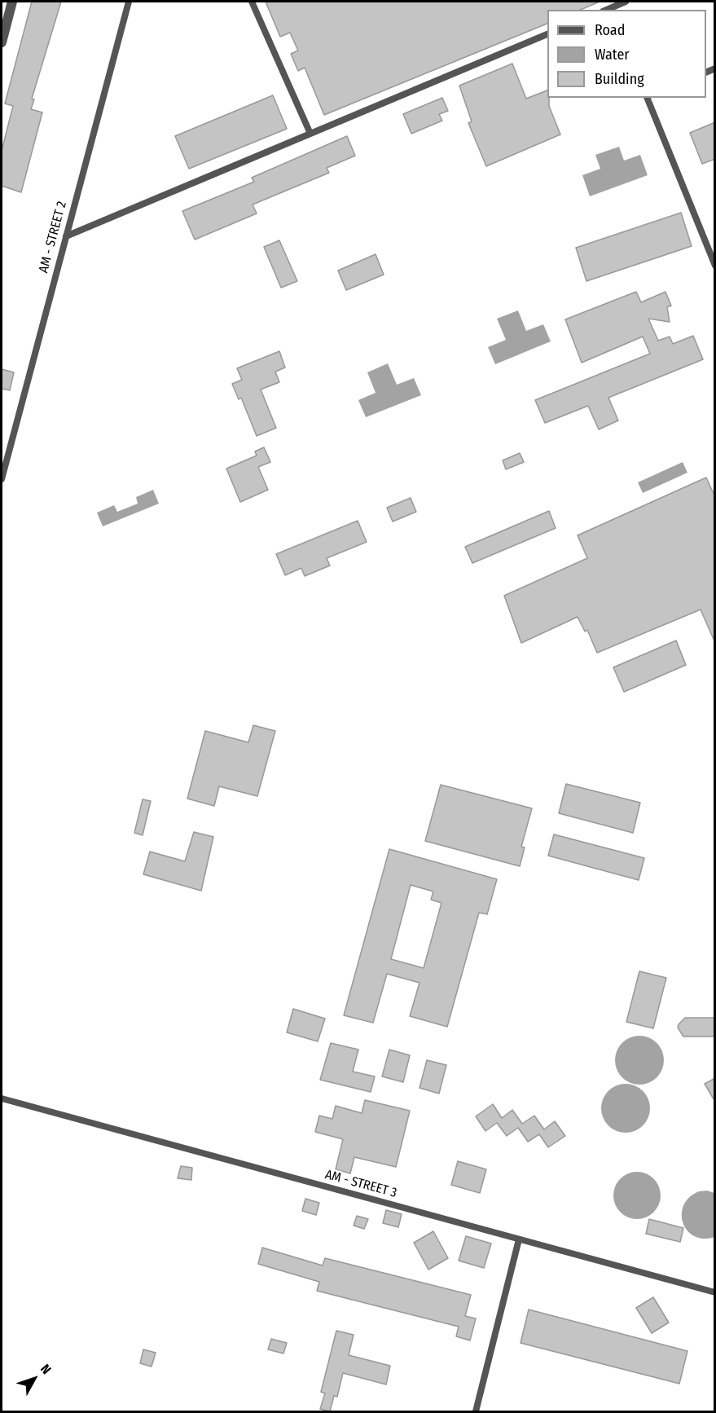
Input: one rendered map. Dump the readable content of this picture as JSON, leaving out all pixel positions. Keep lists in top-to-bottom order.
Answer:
{
  "streets": {
    "lane": ["AM - STREET 2", "AM - STREET 3"]
  },
  "legend": ["Road", "Water", "Building"],
  "north": "top right"
}
